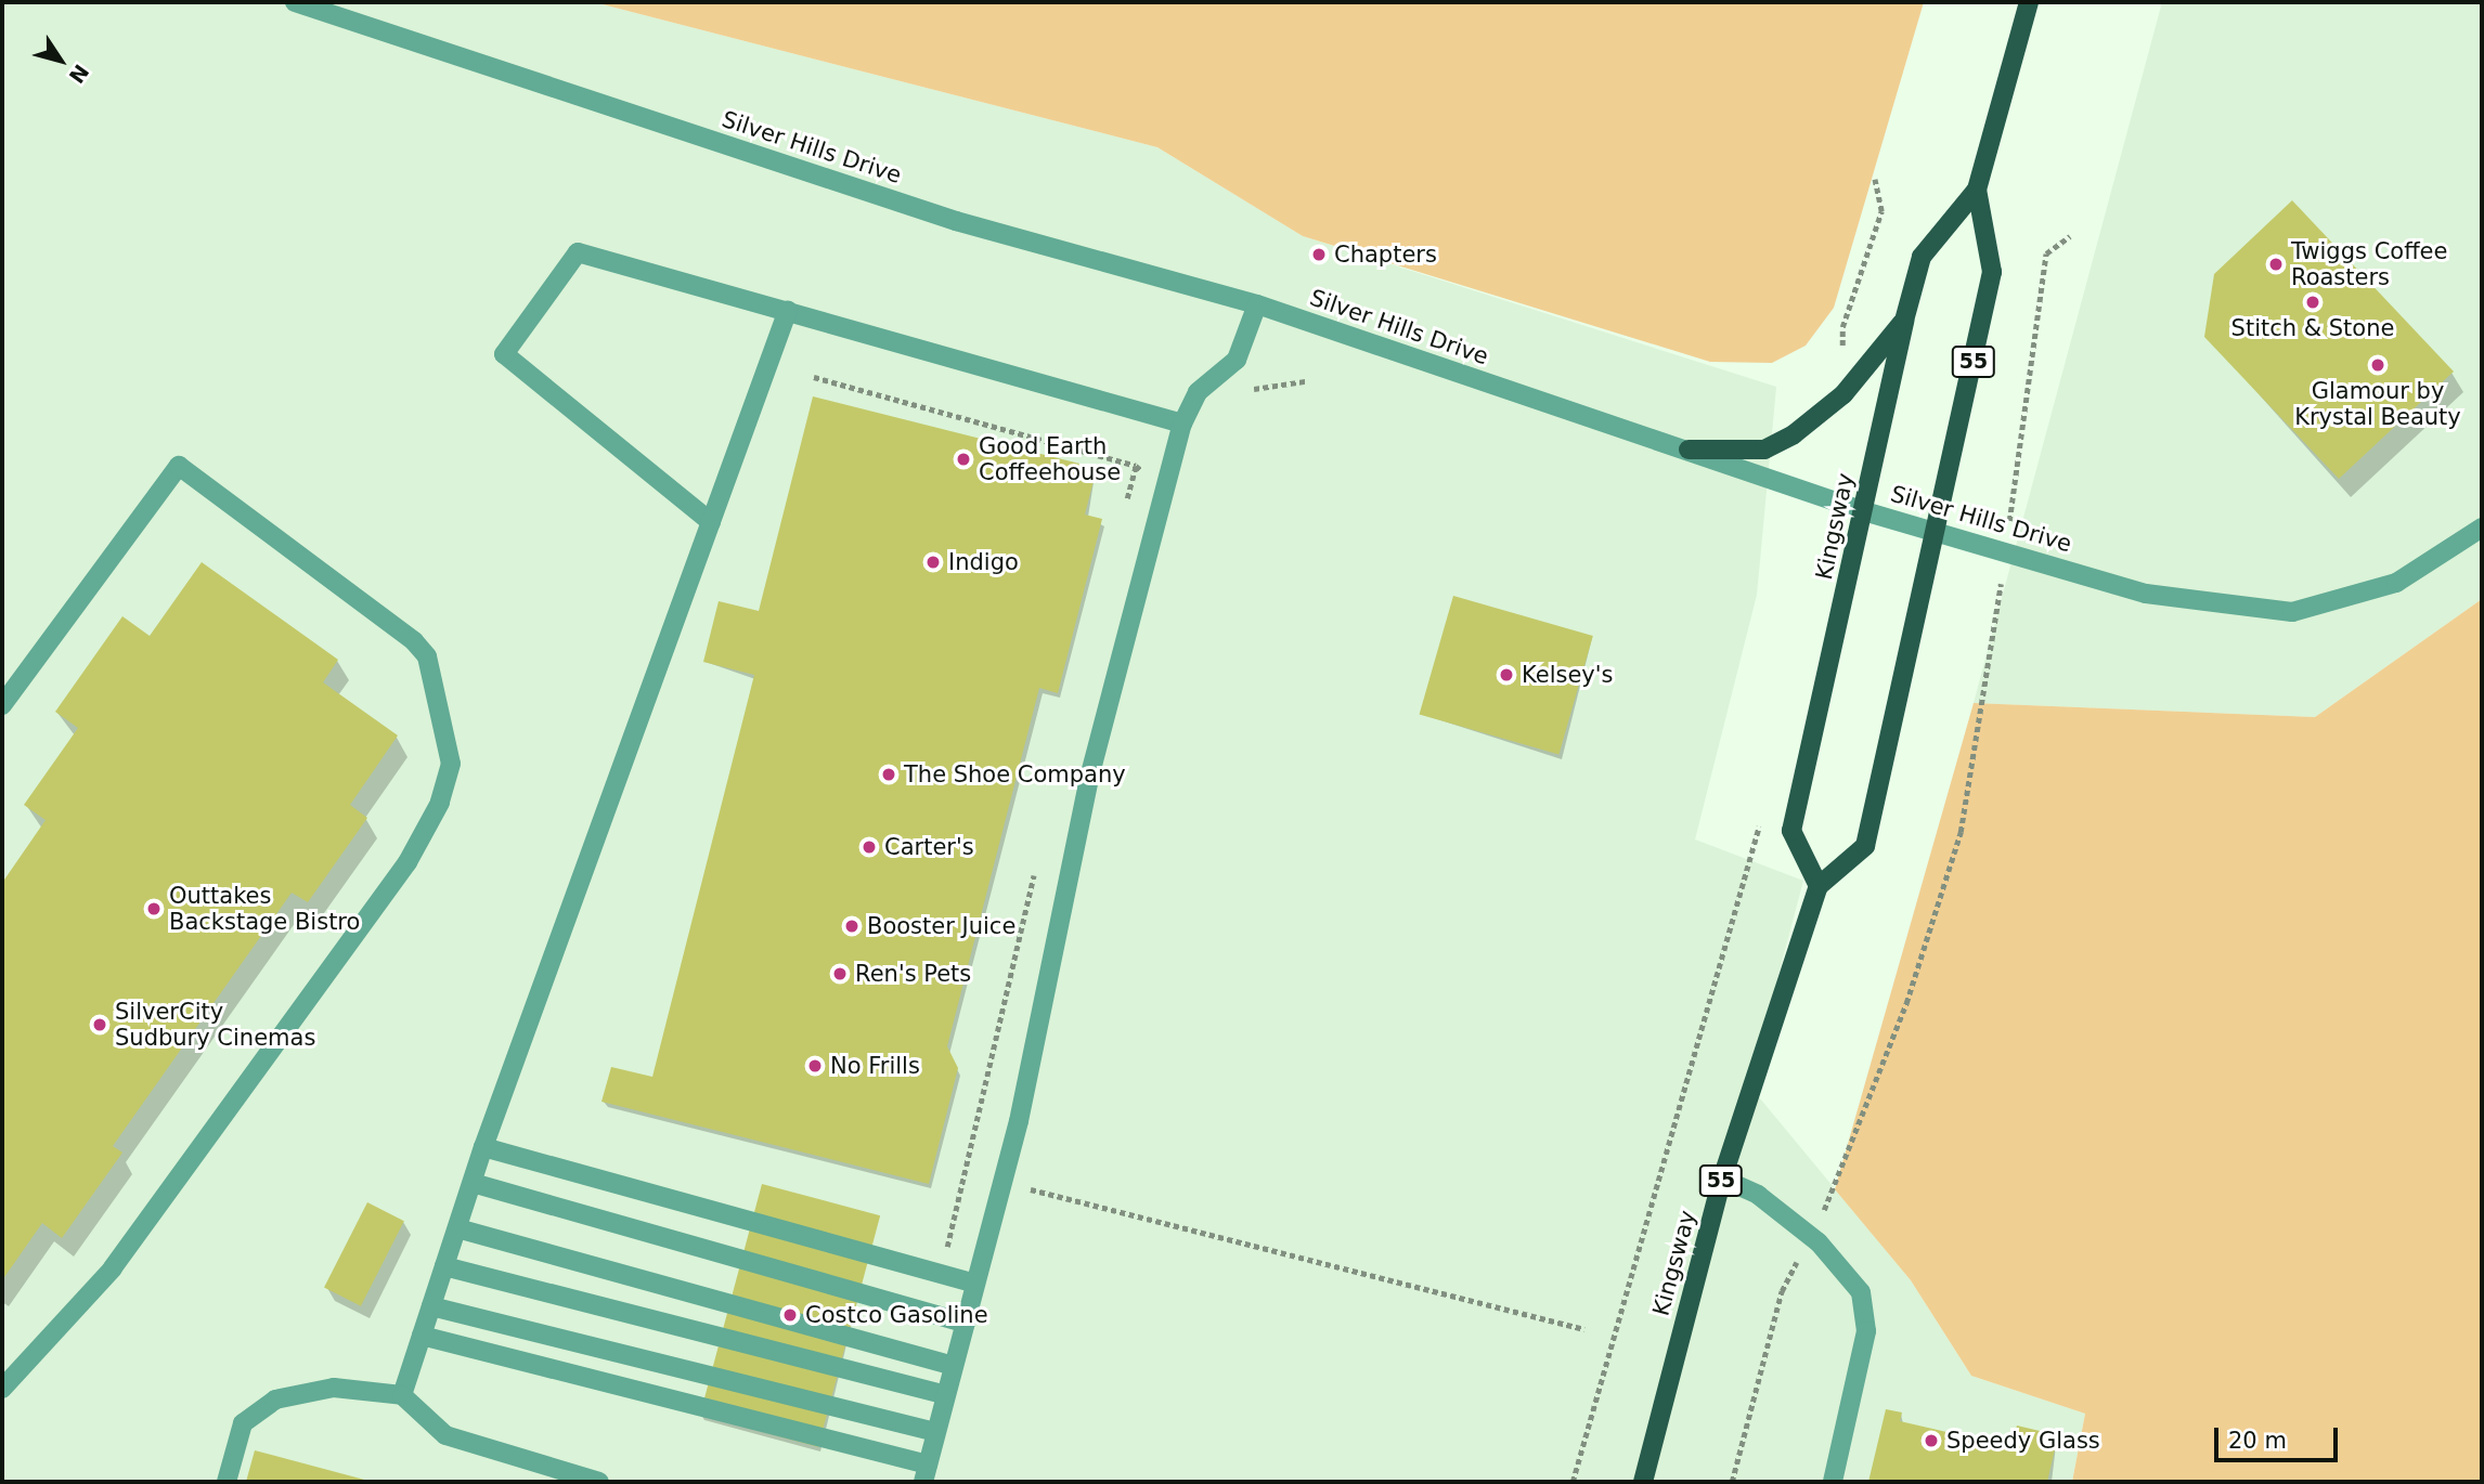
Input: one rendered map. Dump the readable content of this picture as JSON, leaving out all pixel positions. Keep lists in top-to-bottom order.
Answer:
{
  "streets": {
    "main road": ["55", "Kingsway"],
    "street": ["Silver Hills Drive"]
  },
  "crossings": [
    ["Silver Hills Drive", "Kingsway"]
  ],
  "places": [
    "Chapters",
    "Twiggs Coffee Roasters",
    "Stitch & Stone",
    "Glamour by Krystal Beauty",
    "Good Earth Coffeehouse",
    "Indigo",
    "Kelsey's",
    "The Shoe Company",
    "Carter's",
    "Outtakes Backstage Bistro",
    "Booster Juice",
    "Ren's Pets",
    "SilverCity Sudbury Cinemas",
    "No Frills",
    "Costco Gasoline",
    "Speedy Glass"
  ],
  "scale_bar": "20 m",
  "north": "bottom right"
}
